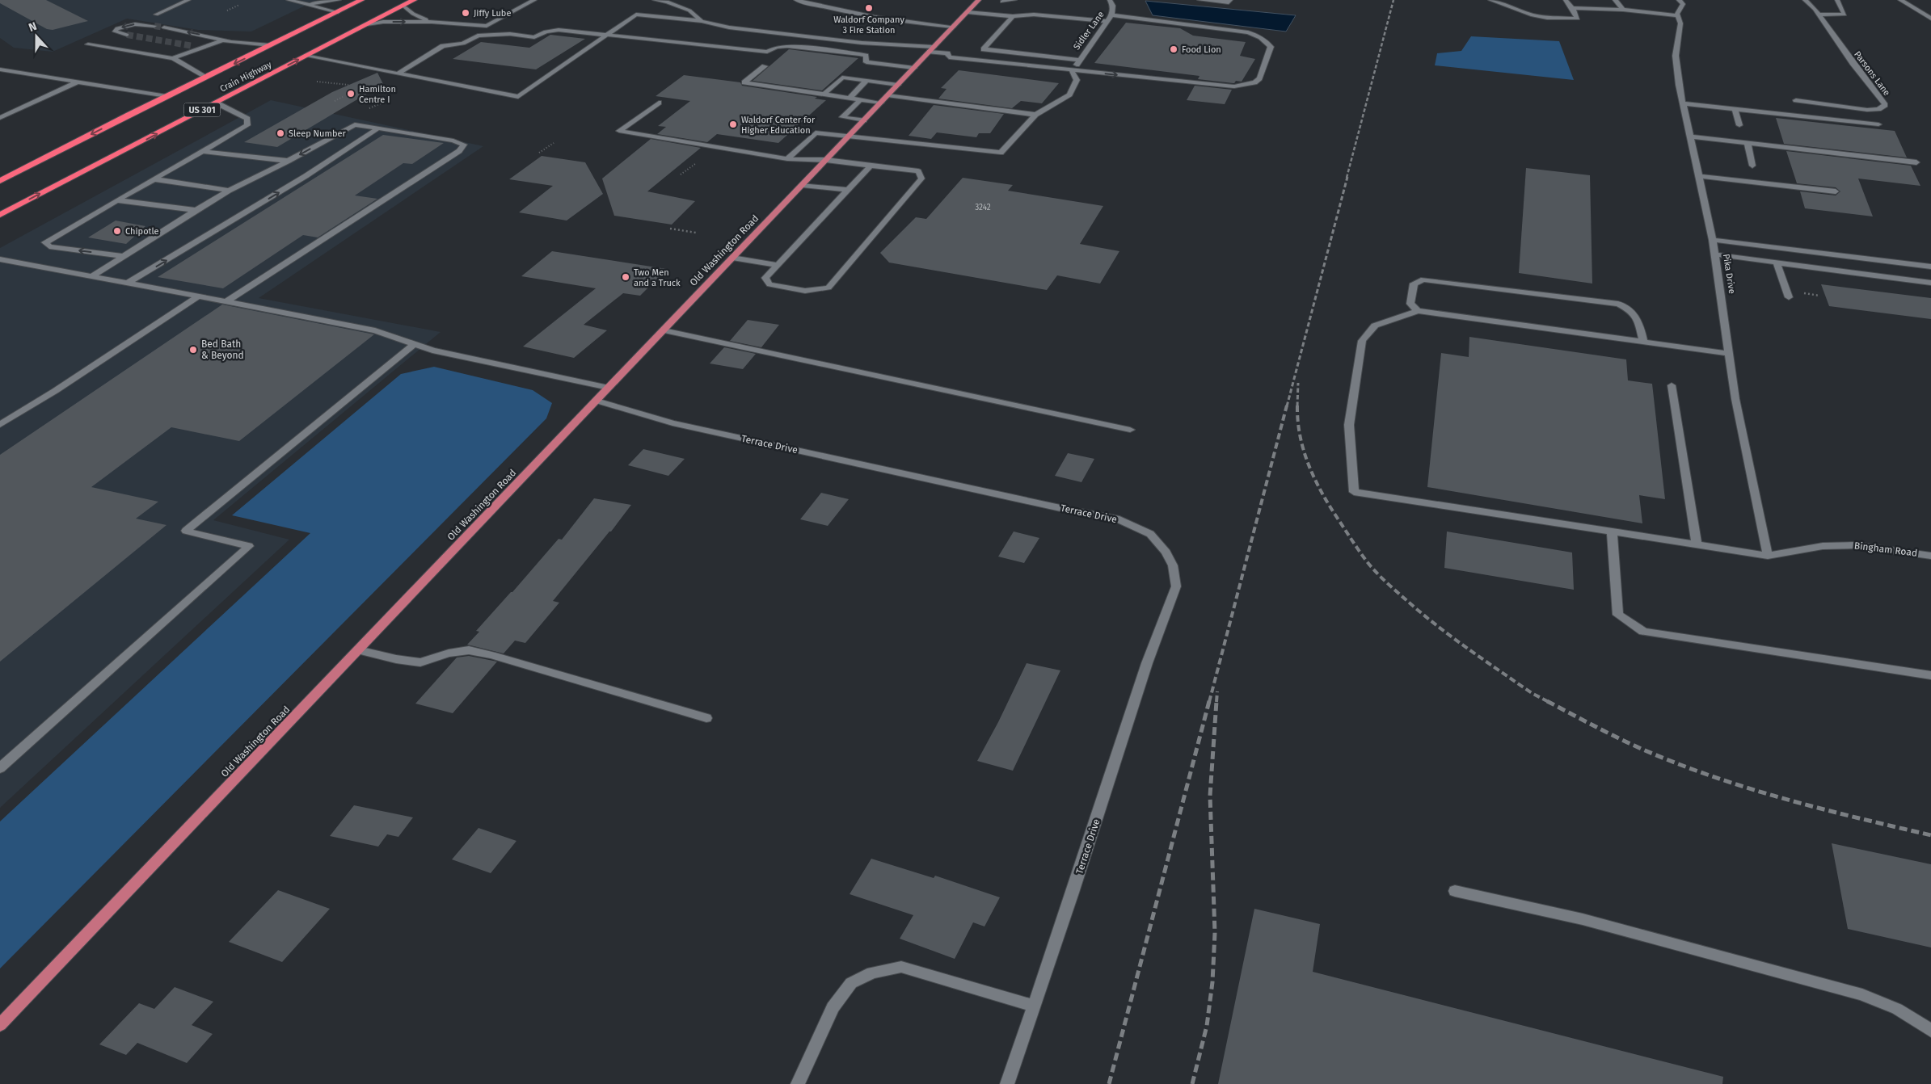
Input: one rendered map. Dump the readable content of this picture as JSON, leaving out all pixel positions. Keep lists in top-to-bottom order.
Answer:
{
  "streets": {
    "highway": ["Crain Highway", "US 301"],
    "main road": ["Old Washington Road"],
    "street": [
      "Sidler Lane",
      "Parsons Lane",
      "Pika Drive",
      "Terrace Drive",
      "Bingham Road"
    ]
  },
  "crossings": [
    ["Old Washington Road", "Terrace Drive"],
    ["Pika Drive", "Bingham Road"]
  ],
  "places": [
    "Waldorf Company 3 Fire Station",
    "Jiffy Lube",
    "Food Lion",
    "Hamilton Centre I",
    "Waldorf Center for Higher Education",
    "Sleep Number",
    "Chipotle",
    "Two Men and a Truck",
    "Bed Bath & Beyond"
  ],
  "house_numbers": ["3242"],
  "north": "top"
}
